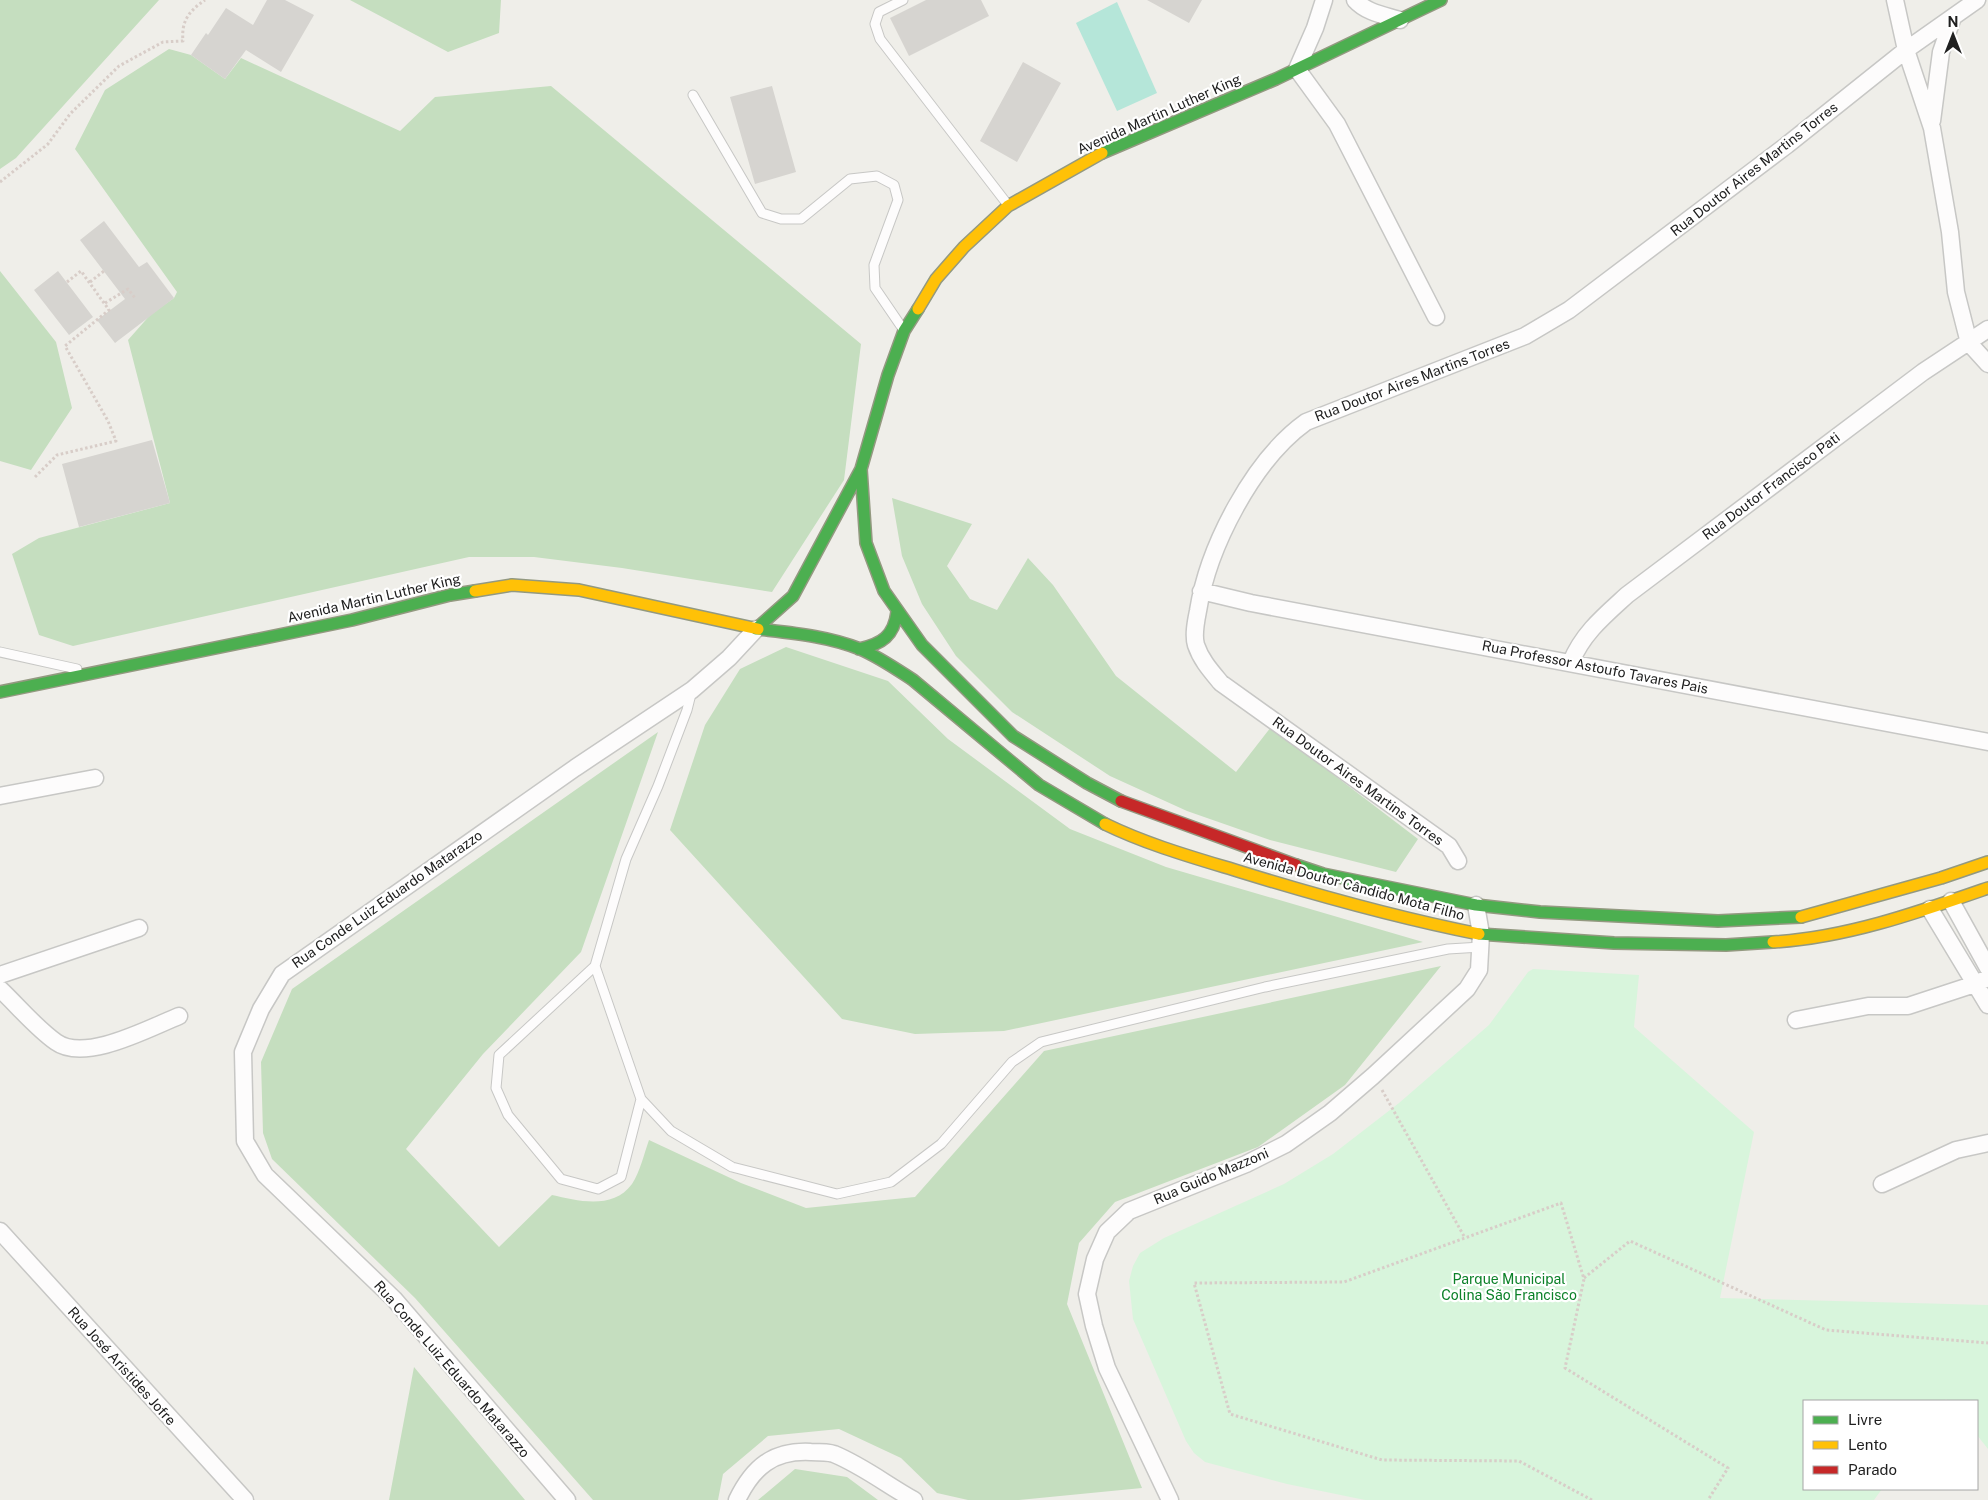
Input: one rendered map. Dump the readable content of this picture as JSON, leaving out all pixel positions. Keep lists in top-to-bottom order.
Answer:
{
  "streets": {
    "main road": ["Avenida Martin Luther King", "Avenida Doutor Cândido Mota Filho"],
    "street": [
      "Rua Doutor Aires Martins Torres",
      "Rua Doutor Francisco Pati",
      "Rua Professor Astoufo Tavares Pais",
      "Rua Conde Luiz Eduardo Matarazzo",
      "Rua Guido Mazzoni",
      "Rua José Aristides Jofre"
    ]
  },
  "crossings": [
    ["Avenida Martin Luther King", "Avenida Doutor Cândido Mota Filho"],
    ["Avenida Martin Luther King", "Rua Conde Luiz Eduardo Matarazzo"],
    ["Rua Doutor Aires Martins Torres", "Rua Professor Astoufo Tavares Pais"],
    ["Rua Doutor Francisco Pati", "Rua Professor Astoufo Tavares Pais"],
    ["Avenida Doutor Cândido Mota Filho", "Rua Guido Mazzoni"]
  ],
  "parks": ["Parque Municipal Colina São Francisco"],
  "legend": ["Livre", "Lento", "Parado"],
  "north": "top"
}
